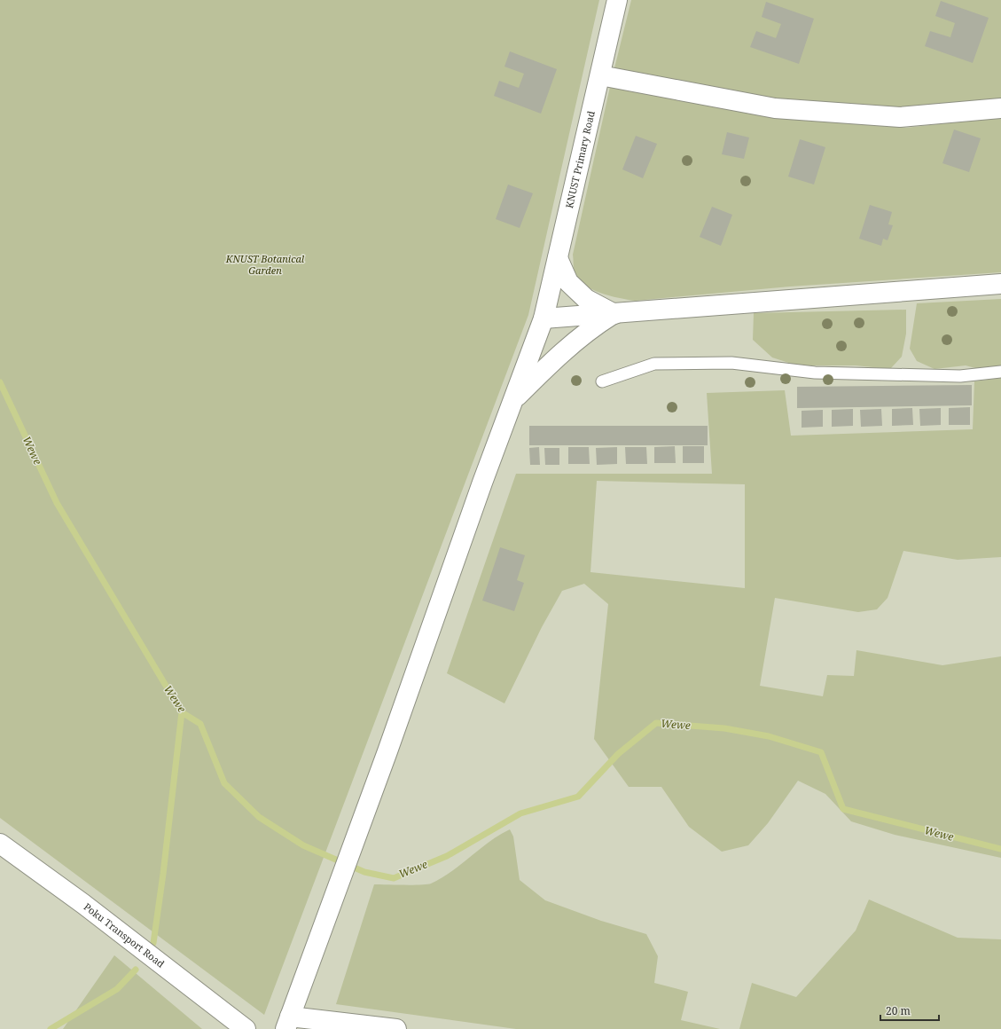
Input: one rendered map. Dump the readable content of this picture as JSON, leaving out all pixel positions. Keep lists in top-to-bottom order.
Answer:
{
  "streets": {
    "street": ["KNUST Primary Road", "Poku Transport Road"]
  },
  "water": ["Wewe"],
  "parks": ["KNUST Botanical Garden"],
  "scale_bar": "20 m"
}
